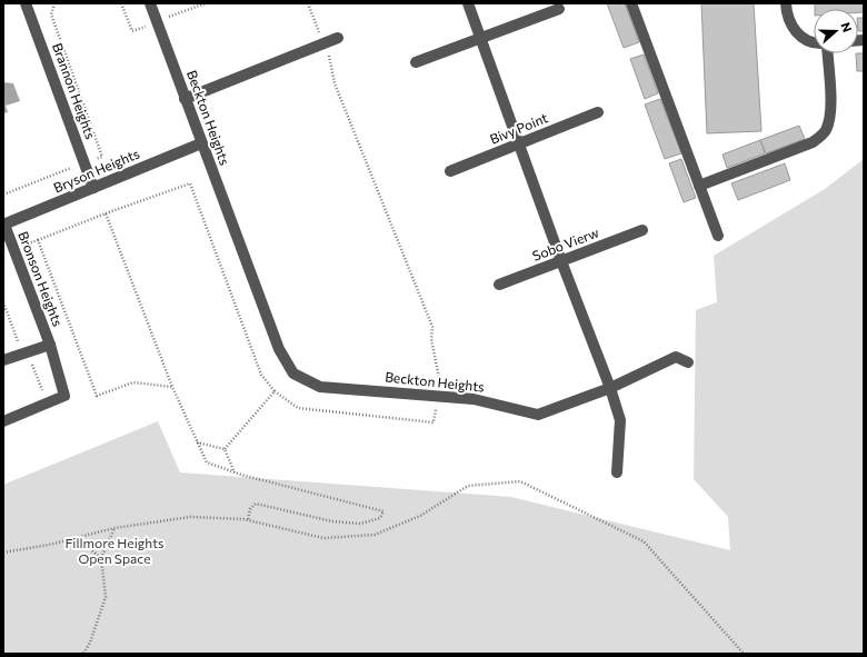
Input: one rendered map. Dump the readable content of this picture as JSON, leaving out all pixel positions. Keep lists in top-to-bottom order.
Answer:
{
  "streets": {
    "lane": [
      "Brannon Heights",
      "Beckton Heights",
      "Bivy Point",
      "Bryson Heights",
      "Sobo Vierw",
      "Bronson Heights"
    ]
  },
  "crossings": [
    ["Brannon Heights", "Bryson Heights"],
    ["Beckton Heights", "Bryson Heights"],
    ["Bryson Heights", "Bronson Heights"]
  ],
  "parks": ["Fillmore Heights Open Space"],
  "north": "right"
}
